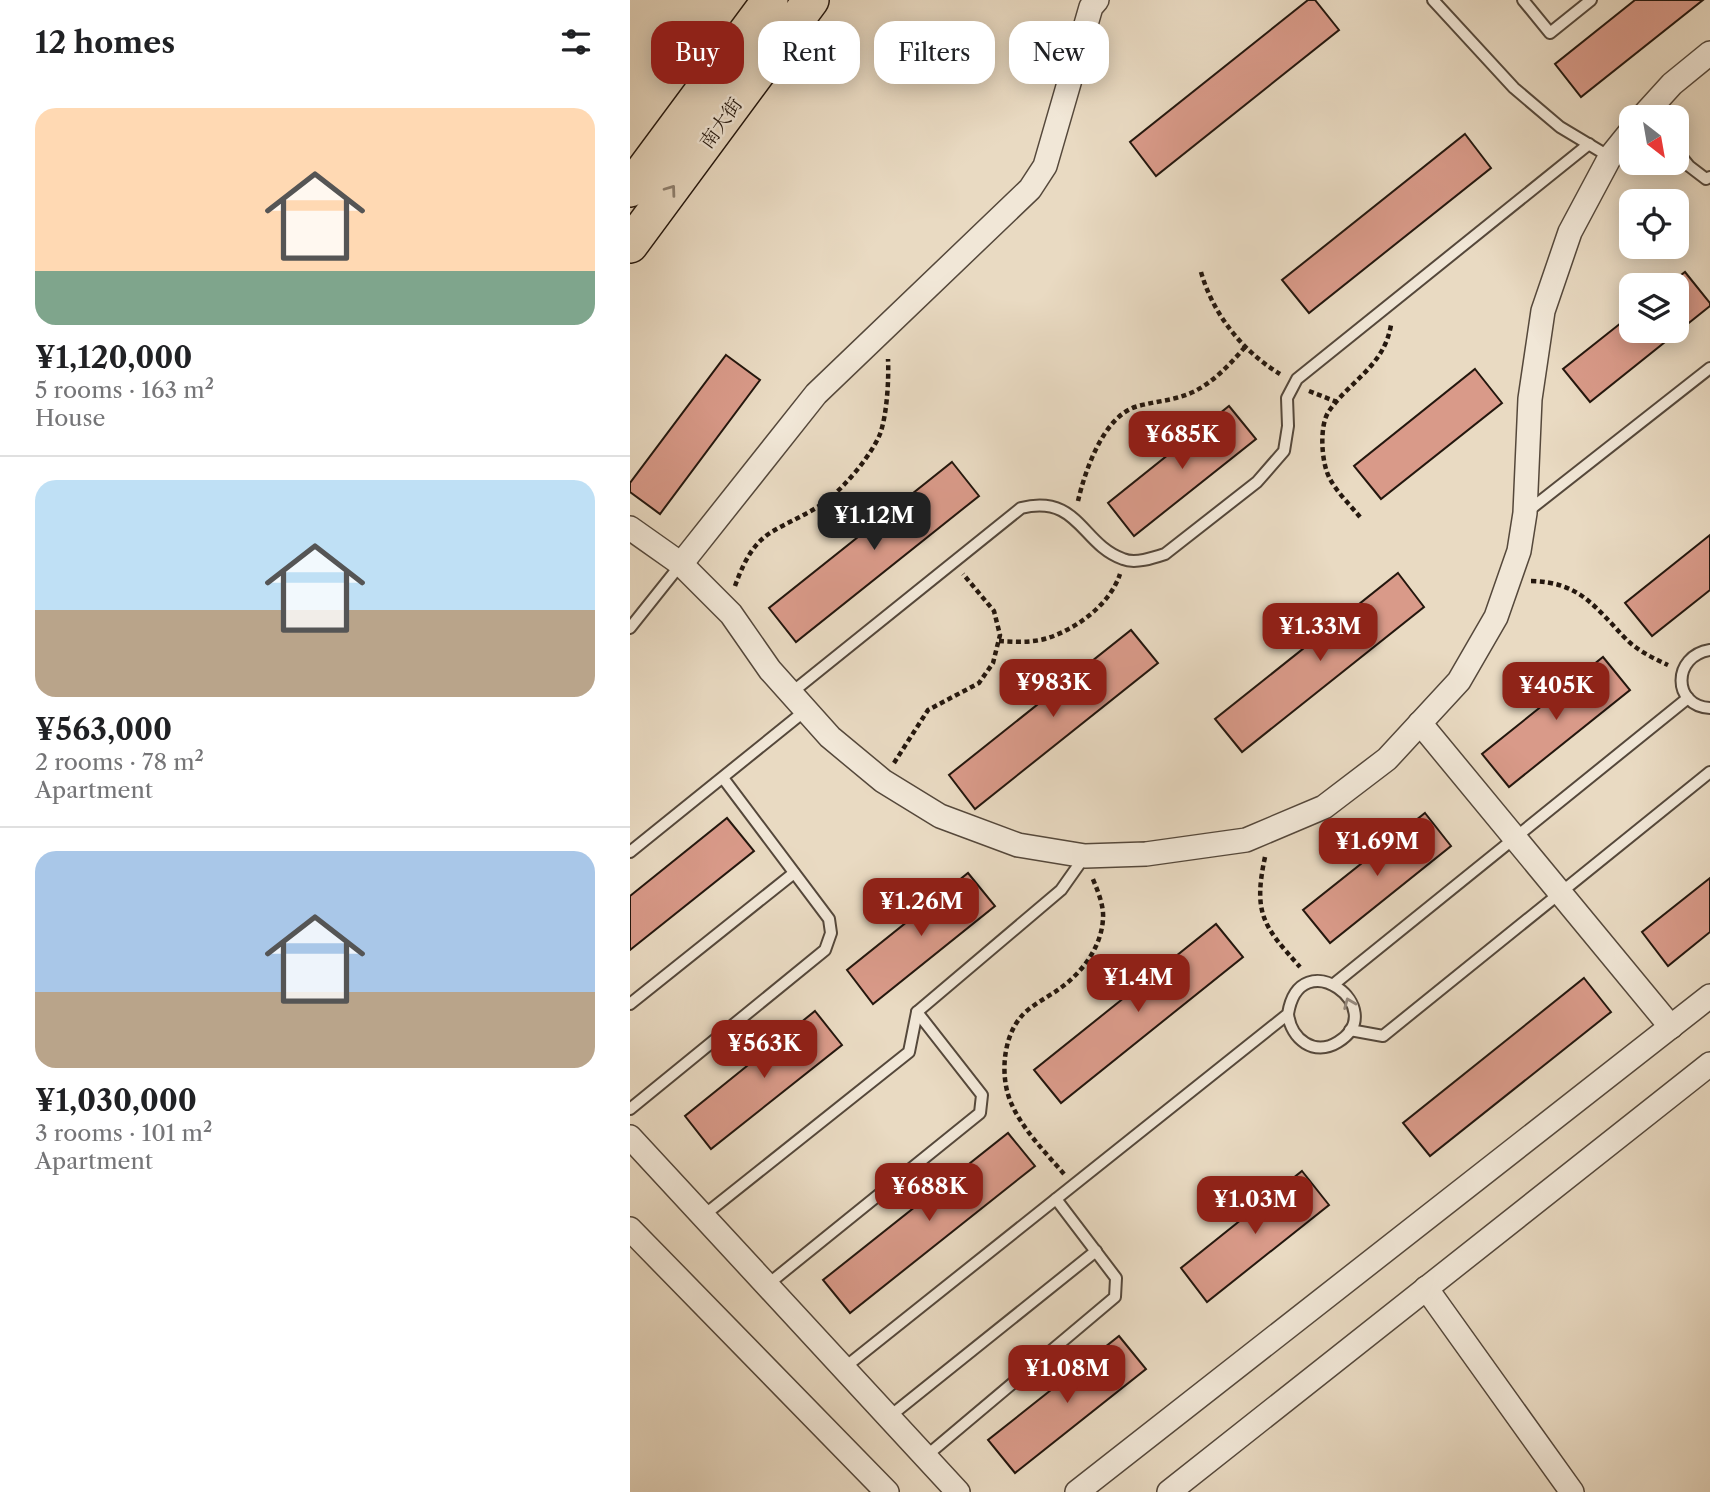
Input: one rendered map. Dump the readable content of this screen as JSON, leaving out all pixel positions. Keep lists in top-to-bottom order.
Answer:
{
  "streets": {
    "main road": ["南大街"]
  },
  "north": "bottom right",
  "page": {
    "heading": "12 homes",
    "chip": [
      "Buy",
      "Rent",
      "Filters",
      "New"
    ],
    "list": [
      {
        "name": "¥1,120,000",
        "note": "5 rooms · 163 m² · House"
      },
      {
        "name": "¥563,000",
        "note": "2 rooms · 78 m² · Apartment"
      },
      {
        "name": "¥1,030,000",
        "note": "3 rooms · 101 m² · Apartment"
      }
    ],
    "price": [
      "¥685K",
      "¥1.12M",
      "¥1.33M",
      "¥983K",
      "¥405K",
      "¥1.69M",
      "¥1.26M",
      "¥1.4M",
      "¥563K",
      "¥688K",
      "¥1.03M",
      "¥1.08M"
    ]
  }
}
